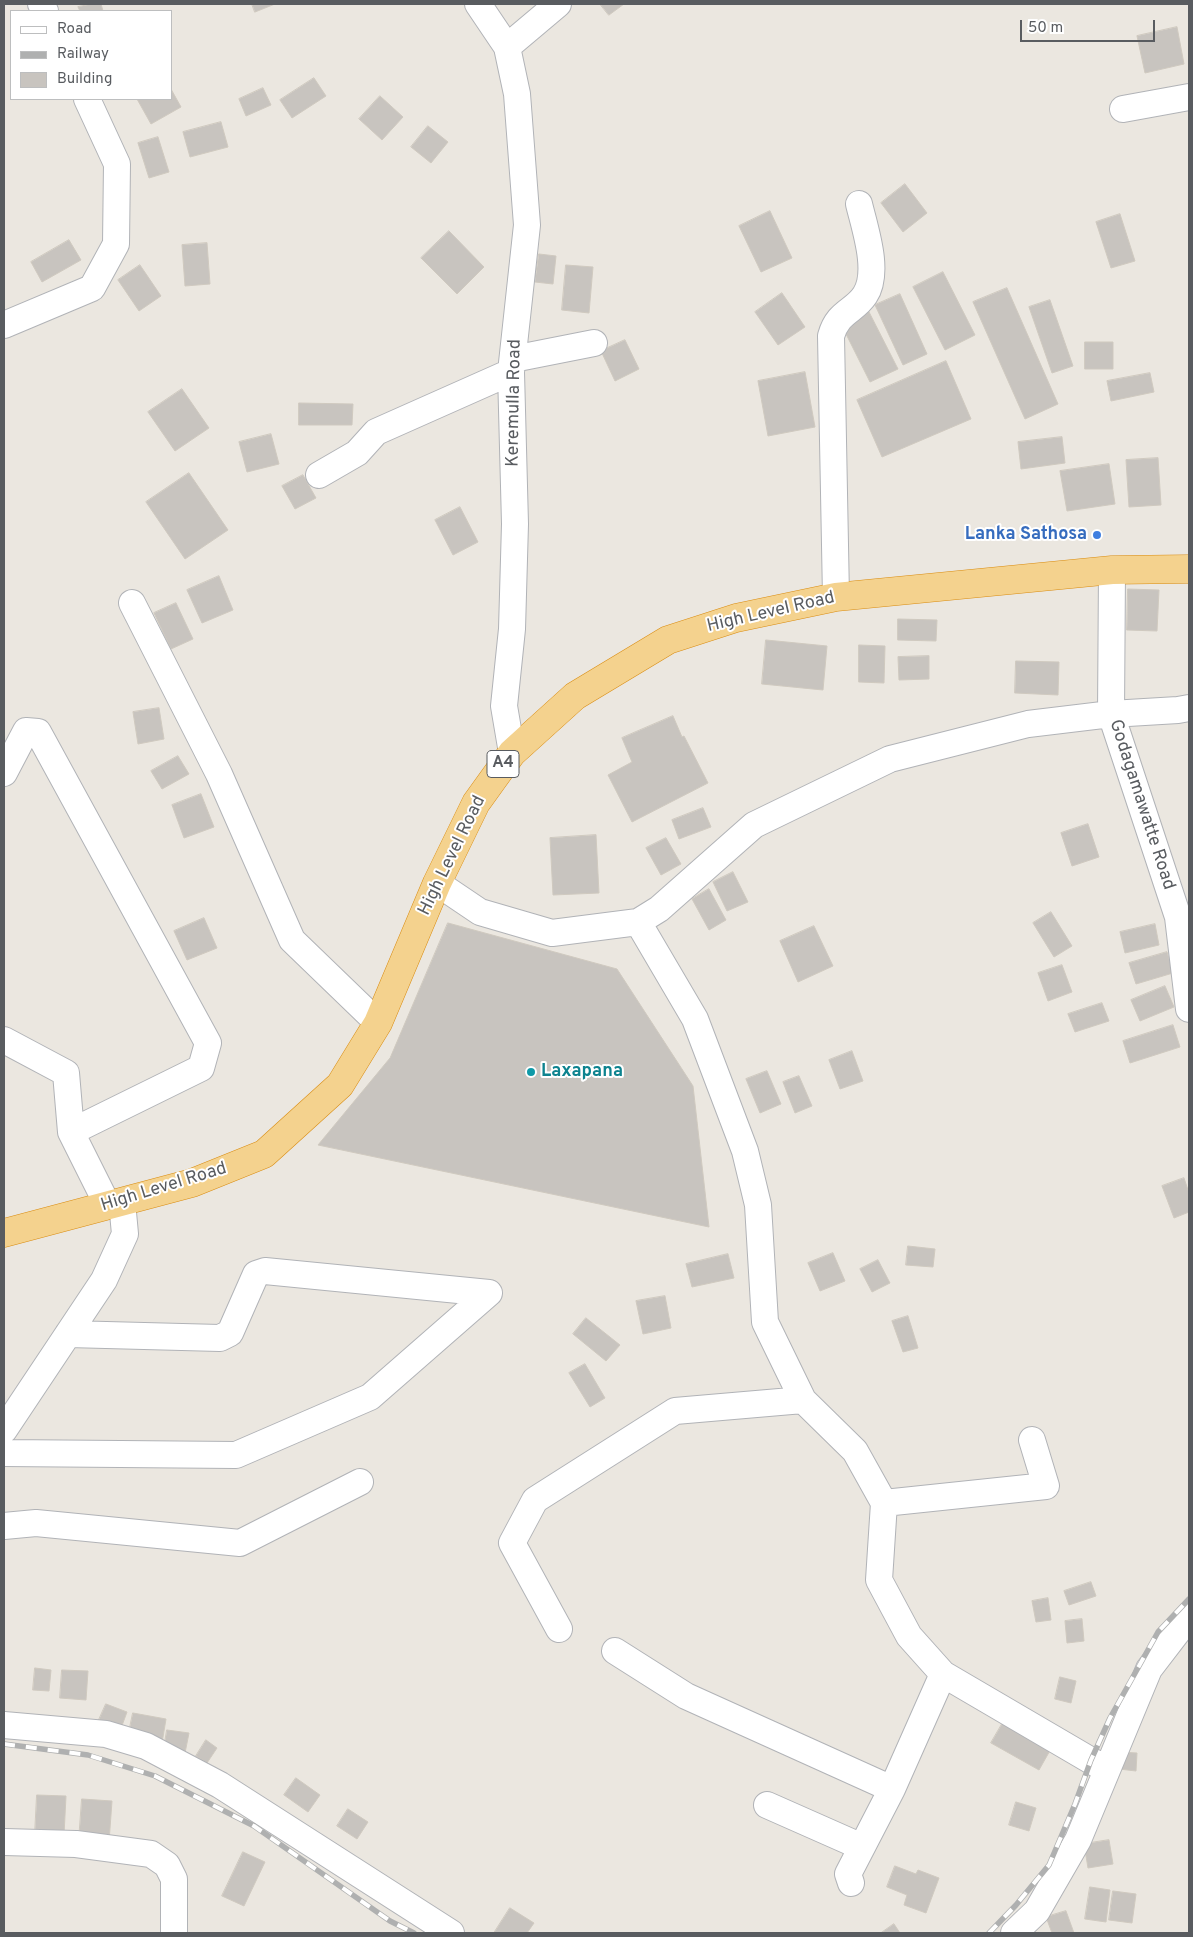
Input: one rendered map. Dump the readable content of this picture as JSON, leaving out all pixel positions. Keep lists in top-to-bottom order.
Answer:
{
  "streets": {
    "highway": ["High Level Road", "A4"],
    "street": ["Keremulla Road", "Godagamawatte Road"]
  },
  "crossings": [
    ["Keremulla Road", "High Level Road"],
    ["High Level Road", "Godagamawatte Road"]
  ],
  "places": ["Lanka Sathosa", "Laxapana"],
  "legend": ["Road", "Railway", "Building"],
  "scale_bar": "50 m"
}
